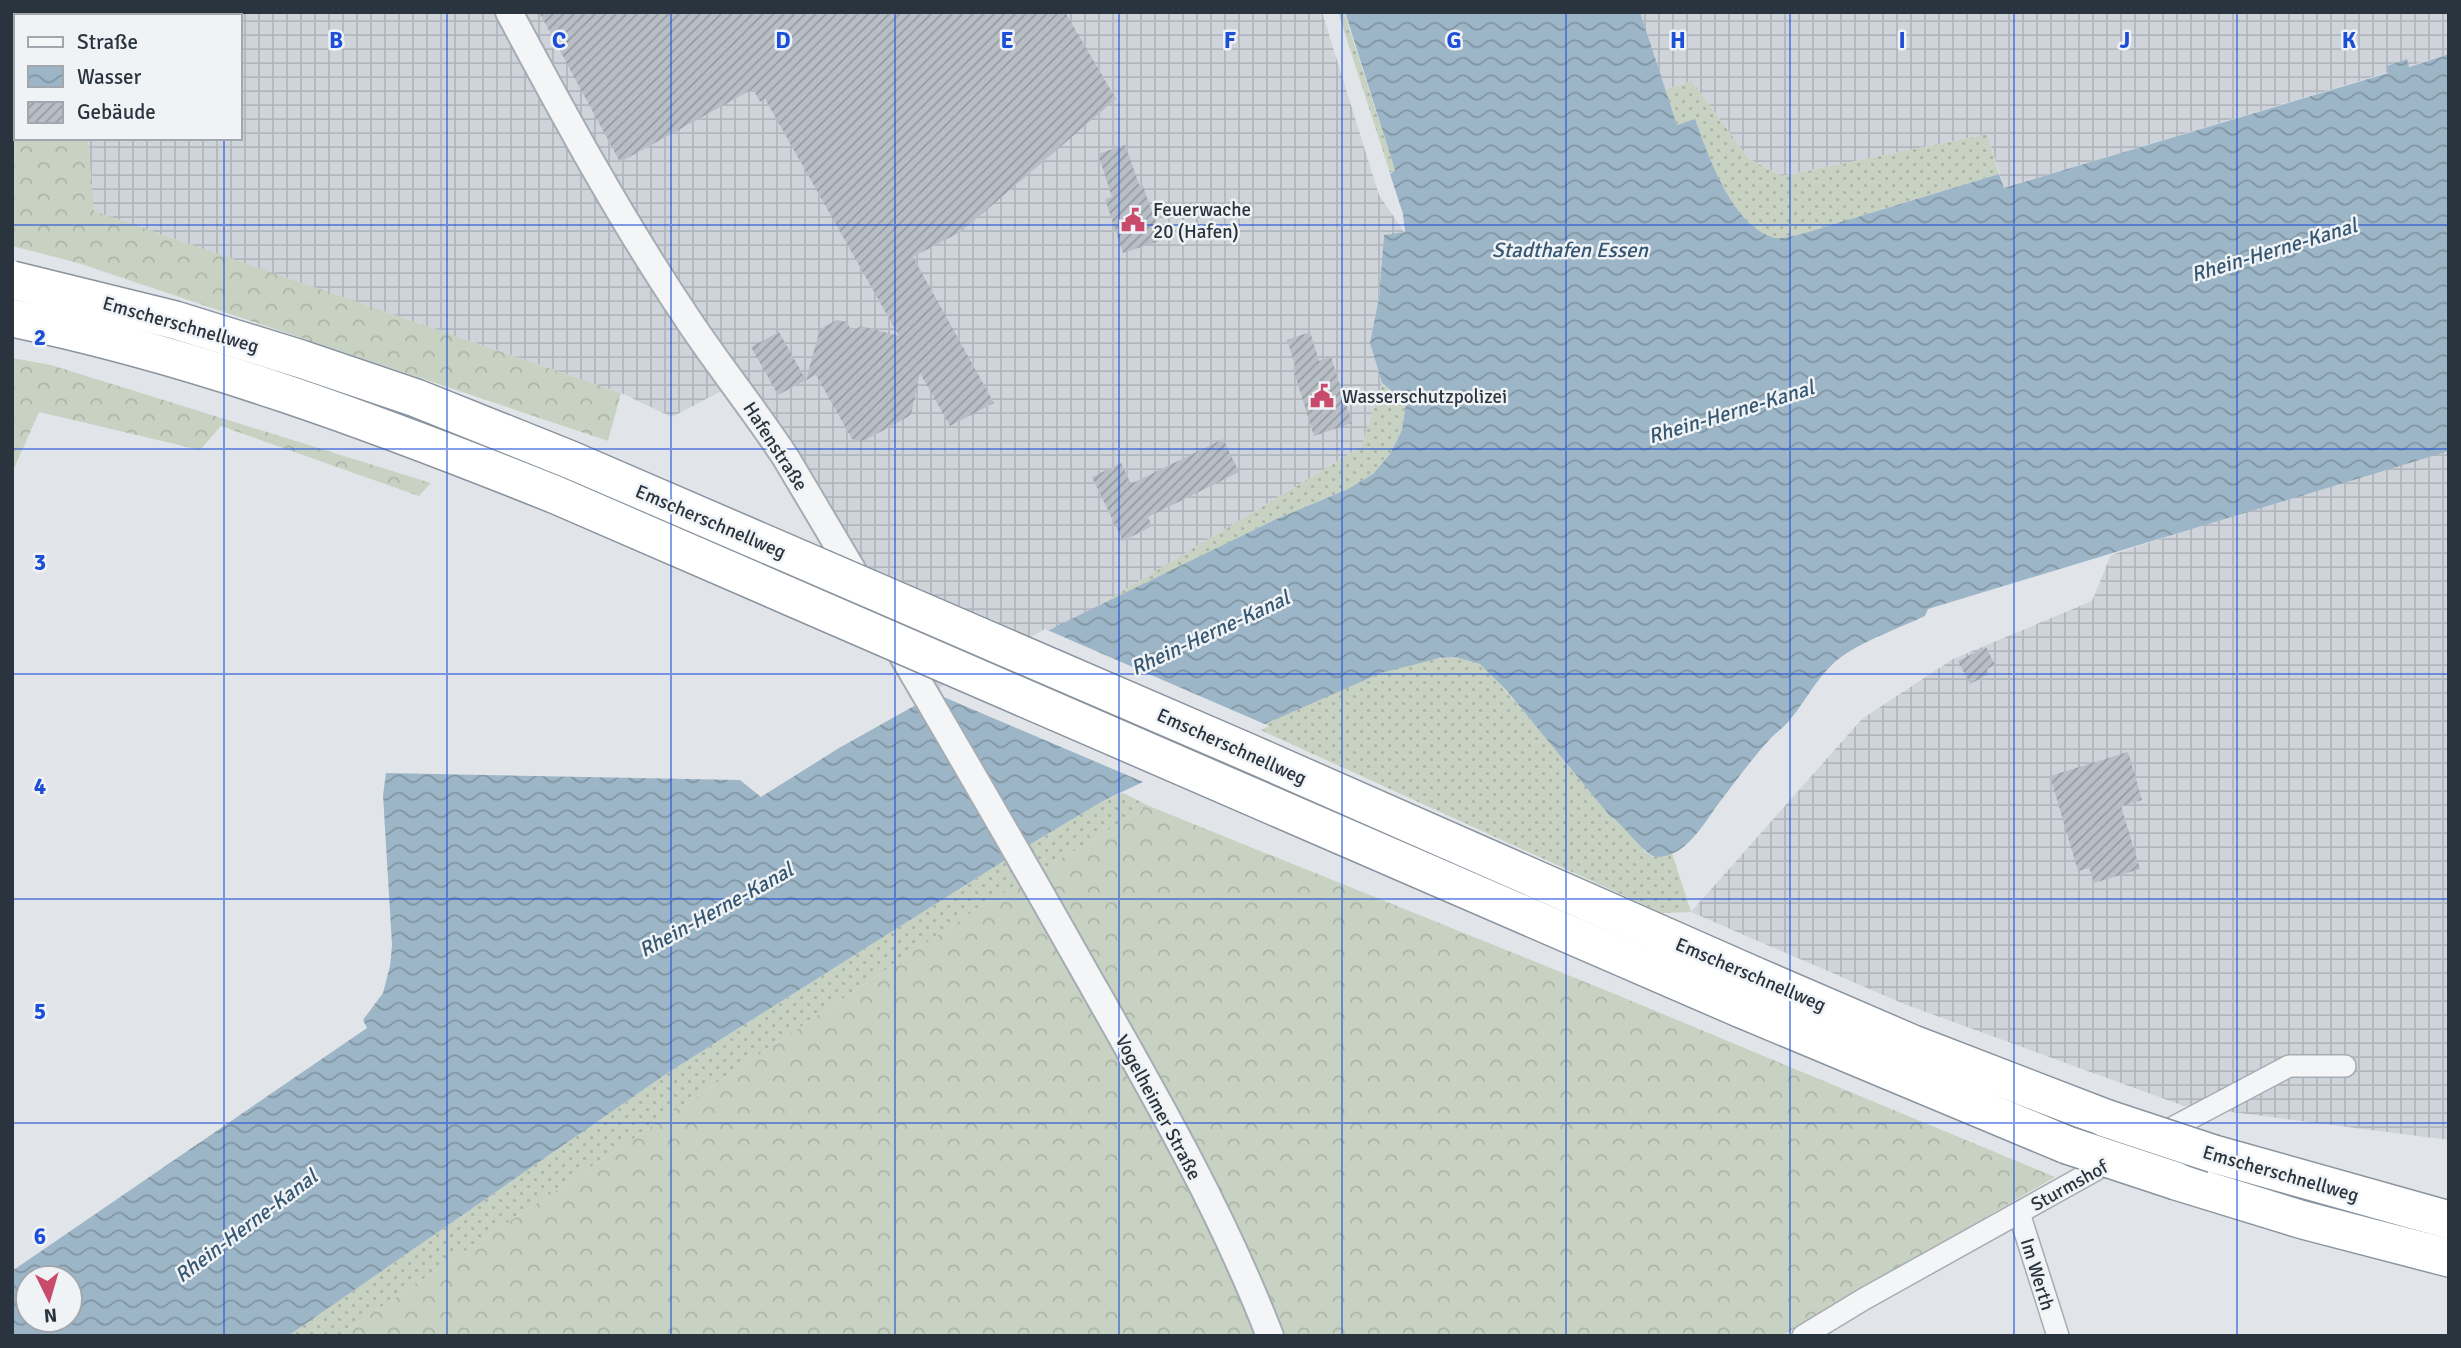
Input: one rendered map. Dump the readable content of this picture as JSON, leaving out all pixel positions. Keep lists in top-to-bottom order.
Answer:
{
  "streets": {
    "highway": ["Emscherschnellweg"],
    "street": [
      "Hafenstraße",
      "Vogelheimer Straße",
      "Sturmshof",
      "Im Werth"
    ]
  },
  "crossings": [
    ["Hafenstraße", "Vogelheimer Straße"],
    ["Sturmshof", "Im Werth"]
  ],
  "water": ["Stadthafen Essen", "Rhein-Herne-Kanal"],
  "places": {
    "public building": ["Feuerwache 20 (Hafen)", "Wasserschutzpolizei"]
  },
  "legend": ["Straße", "Wasser", "Gebäude"],
  "north": "bottom",
  "grid": {
    "columns": [
      "B",
      "C",
      "D",
      "E",
      "F",
      "G",
      "H",
      "I",
      "J",
      "K"
    ],
    "rows": [
      "2",
      "3",
      "4",
      "5",
      "6"
    ]
  }
}
